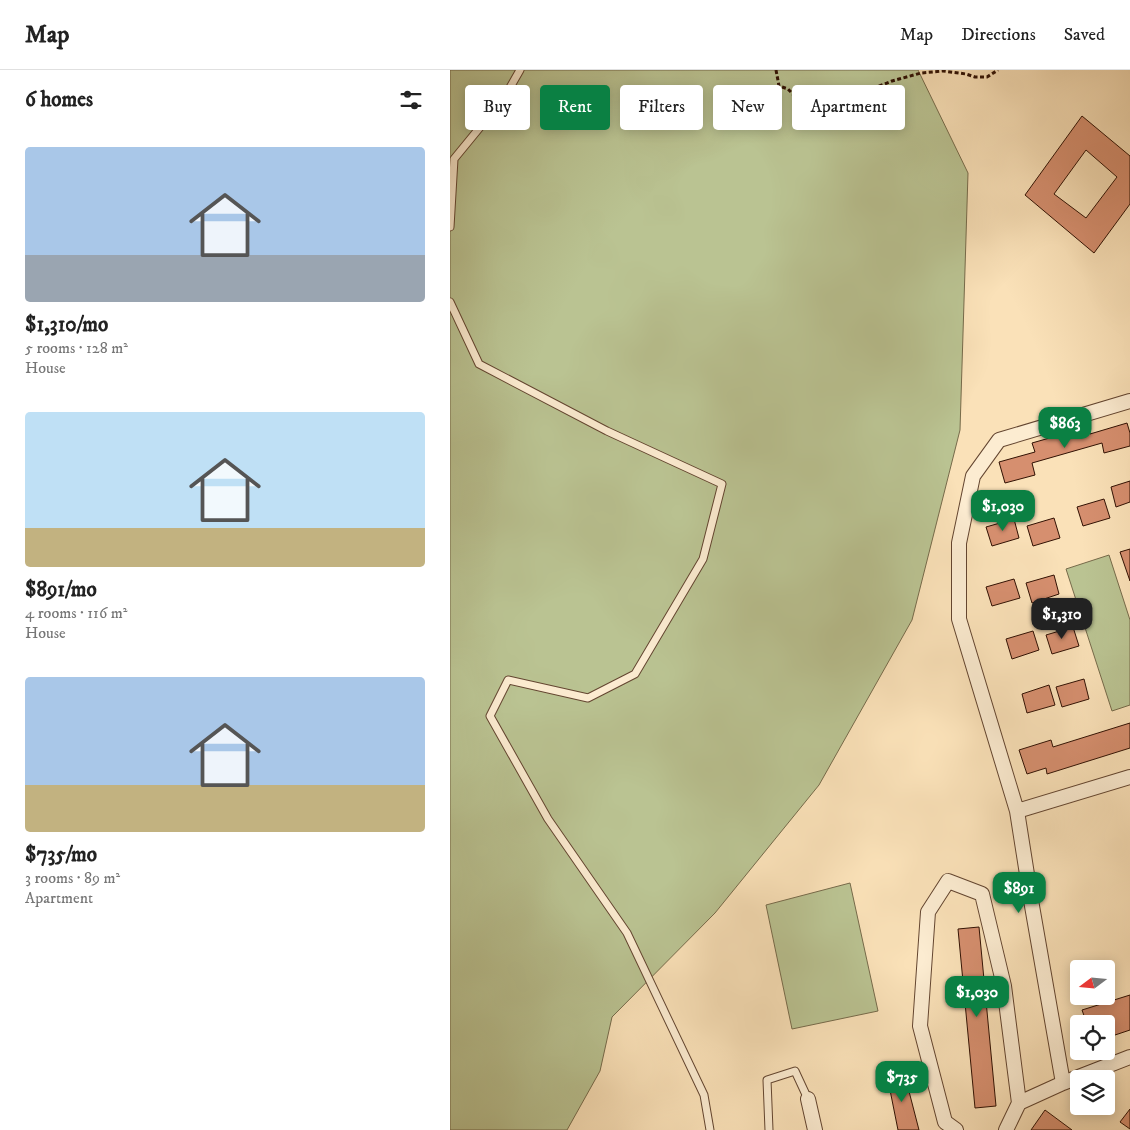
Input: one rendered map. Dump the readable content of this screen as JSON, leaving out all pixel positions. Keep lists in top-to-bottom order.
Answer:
{
  "north": "left",
  "page": {
    "header": "Map",
    "nav": ["Map", "Directions", "Saved"],
    "heading": "6 homes",
    "chip": [
      "Buy",
      "Rent",
      "Filters",
      "New",
      "Apartment"
    ],
    "list": [
      {
        "name": "$1,310/mo",
        "note": "5 rooms · 128 m² · House"
      },
      {
        "name": "$891/mo",
        "note": "4 rooms · 116 m² · House"
      },
      {
        "name": "$735/mo",
        "note": "3 rooms · 89 m² · Apartment"
      }
    ],
    "price": [
      "$863",
      "$1,030",
      "$1,310",
      "$891",
      "$1,030",
      "$735"
    ]
  }
}
